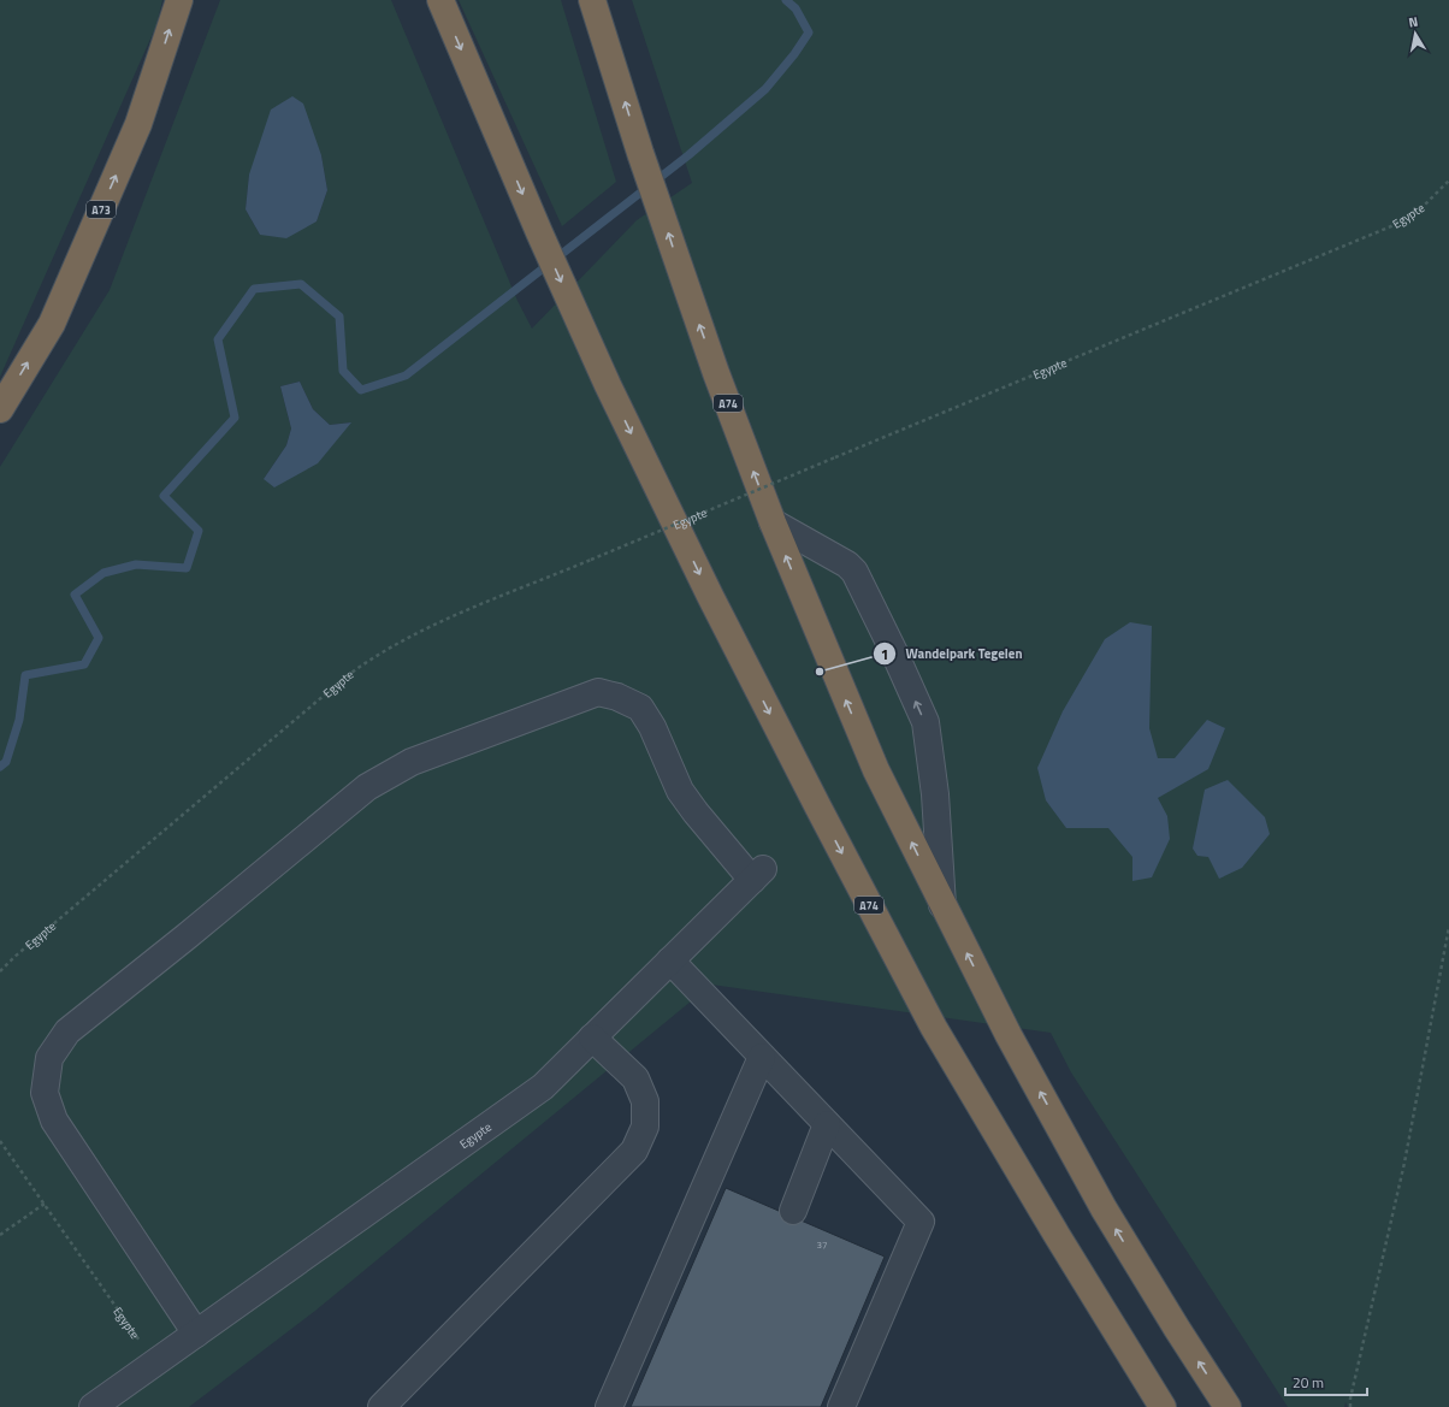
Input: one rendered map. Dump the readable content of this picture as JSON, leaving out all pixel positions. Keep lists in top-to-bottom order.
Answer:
{
  "streets": {
    "highway": ["A73", "A74"],
    "street": ["Egypte"]
  },
  "places": ["Wandelpark Tegelen"],
  "house_numbers": ["37"],
  "scale_bar": "20 m",
  "north": "top"
}
